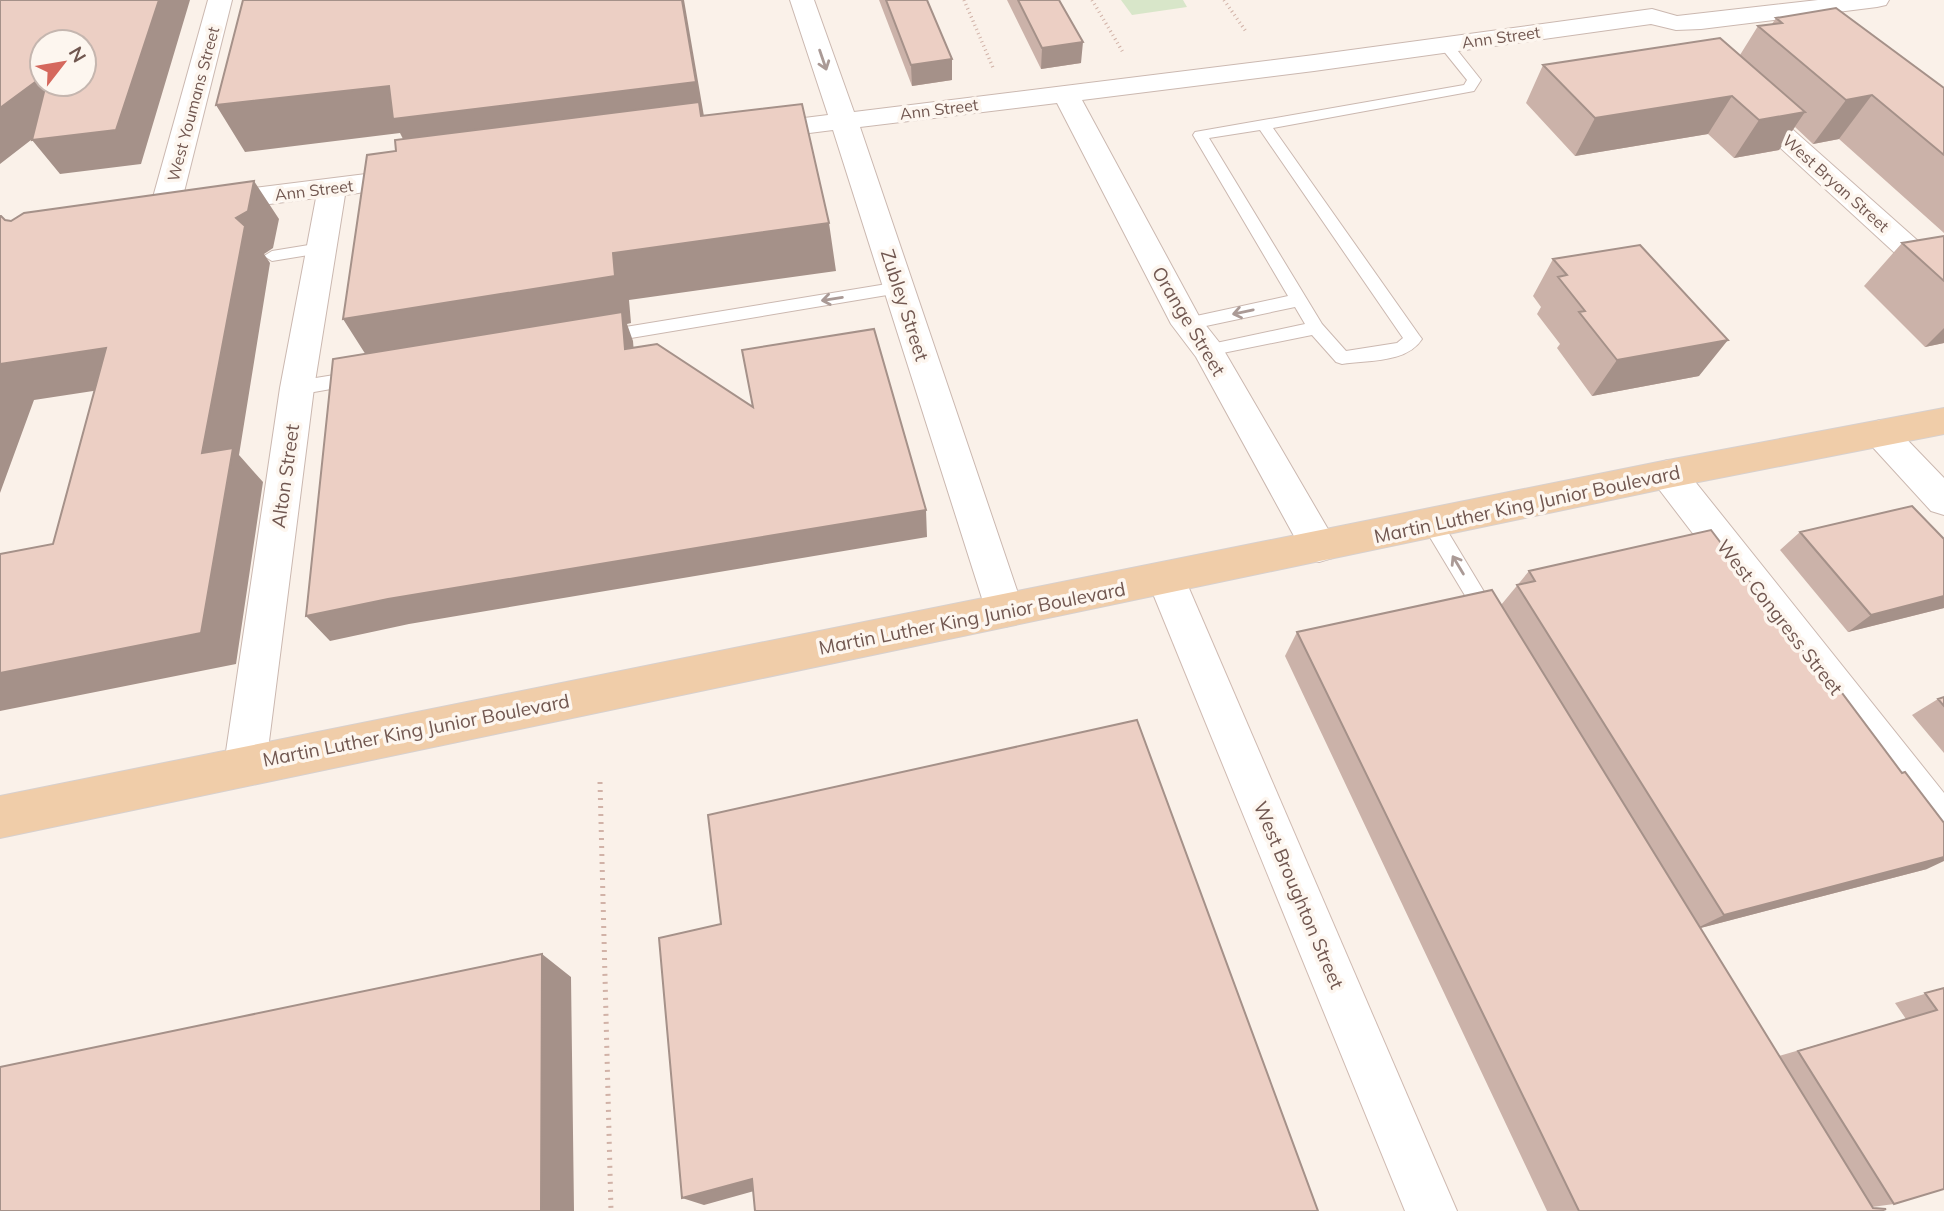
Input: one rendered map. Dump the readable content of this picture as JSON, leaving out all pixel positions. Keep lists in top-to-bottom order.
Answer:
{
  "streets": {
    "main road": ["Martin Luther King Junior Boulevard"],
    "street": [
      "Ann Street",
      "West Youmans Street",
      "West Bryan Street",
      "Zubley Street",
      "Orange Street",
      "Alton Street",
      "West Congress Street",
      "West Broughton Street"
    ]
  },
  "crossings": [
    ["Ann Street", "West Youmans Street"],
    ["Ann Street", "Zubley Street"],
    ["Ann Street", "Orange Street"],
    ["Ann Street", "Alton Street"],
    ["Zubley Street", "Martin Luther King Junior Boulevard"],
    ["Orange Street", "Martin Luther King Junior Boulevard"],
    ["Alton Street", "Martin Luther King Junior Boulevard"],
    ["Martin Luther King Junior Boulevard", "West Congress Street"],
    ["Martin Luther King Junior Boulevard", "West Broughton Street"]
  ],
  "north": "top right"
}
